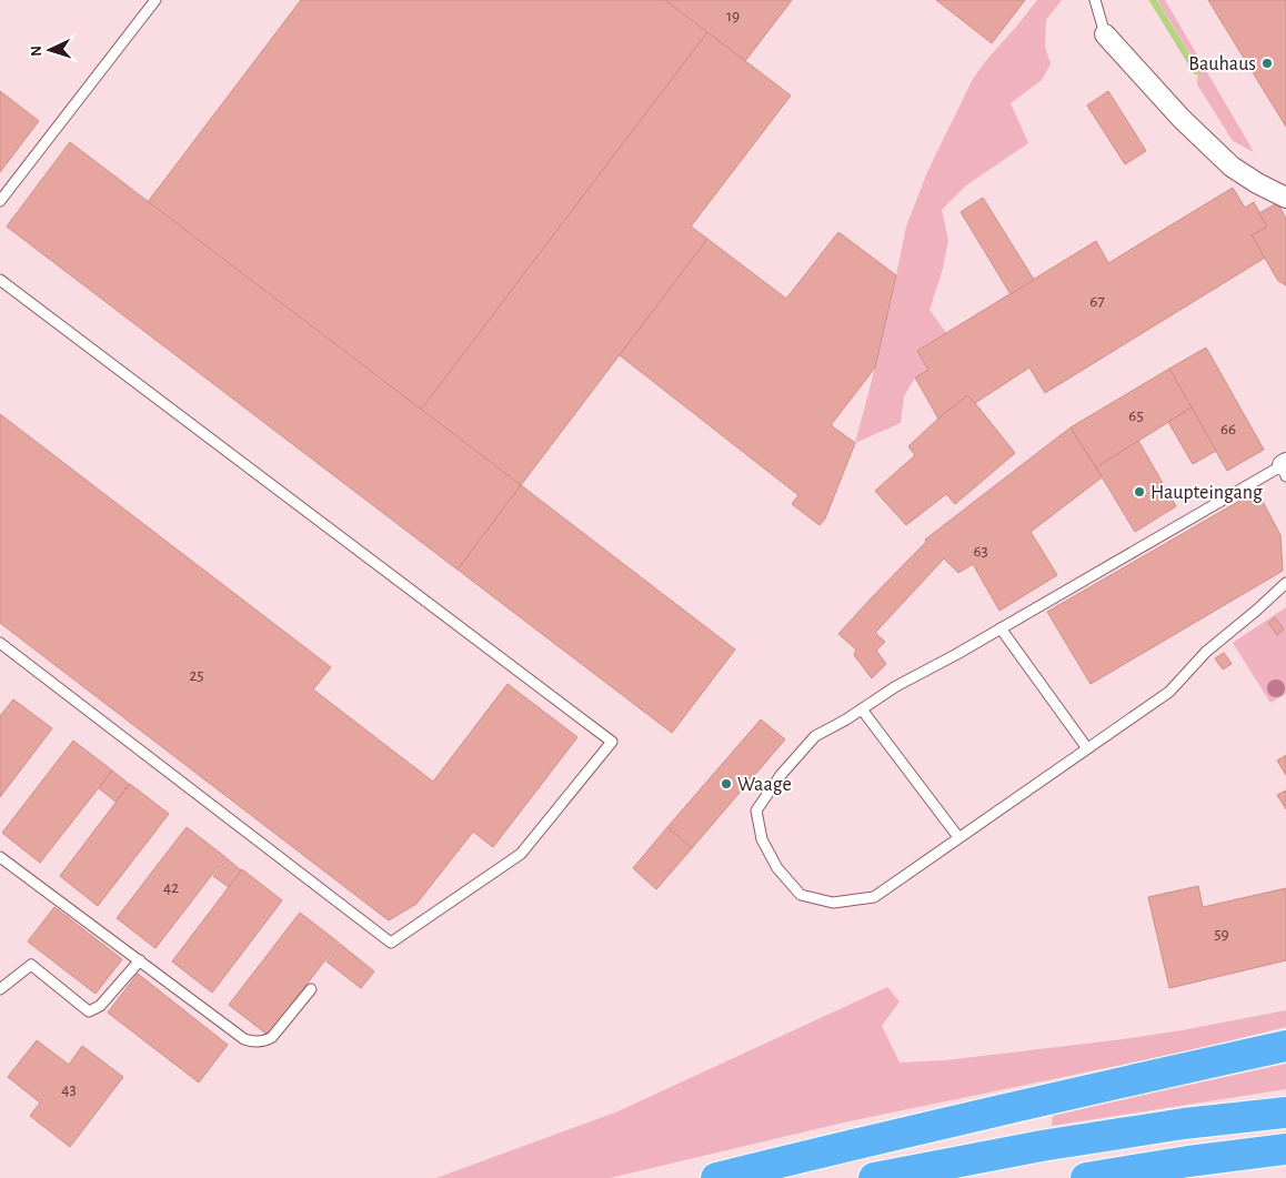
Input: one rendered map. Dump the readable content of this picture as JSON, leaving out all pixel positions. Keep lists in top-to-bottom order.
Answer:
{
  "places": ["Bauhaus", "Haupteingang", "Waage"],
  "house_numbers": [
    "19",
    "67",
    "65",
    "66",
    "63",
    "25",
    "42",
    "59",
    "43"
  ],
  "north": "left"
}
